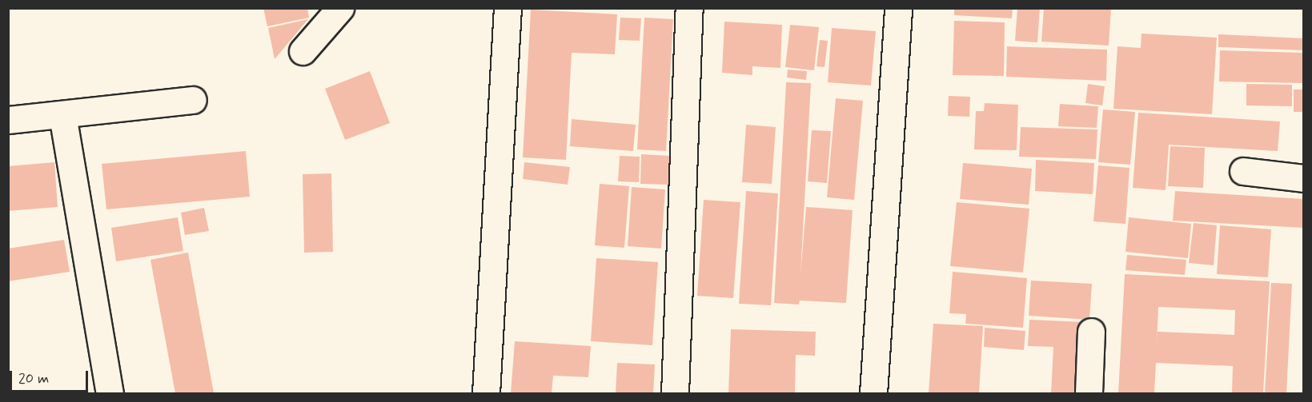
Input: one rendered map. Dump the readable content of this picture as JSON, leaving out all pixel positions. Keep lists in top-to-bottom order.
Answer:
{
  "scale_bar": "20 m"
}
